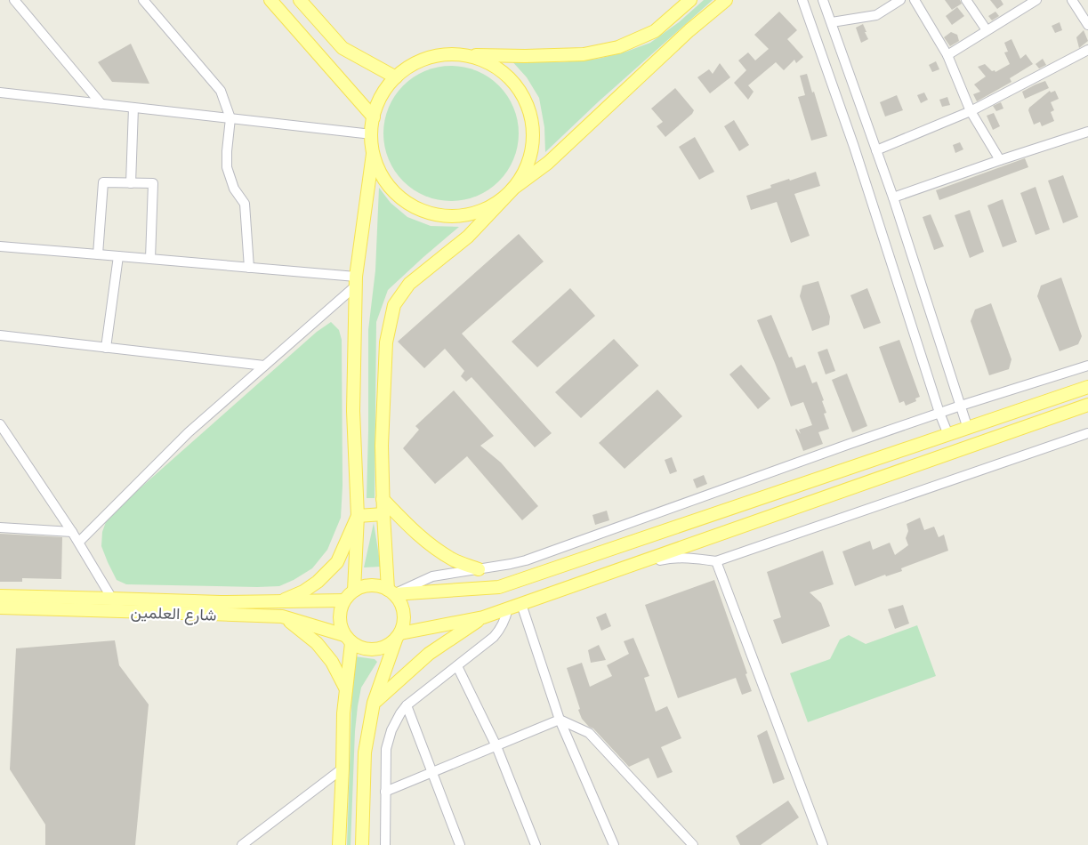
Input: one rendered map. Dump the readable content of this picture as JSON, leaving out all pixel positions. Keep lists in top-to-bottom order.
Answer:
{
  "streets": {
    "main road": ["شارع العلمين"]
  }
}
